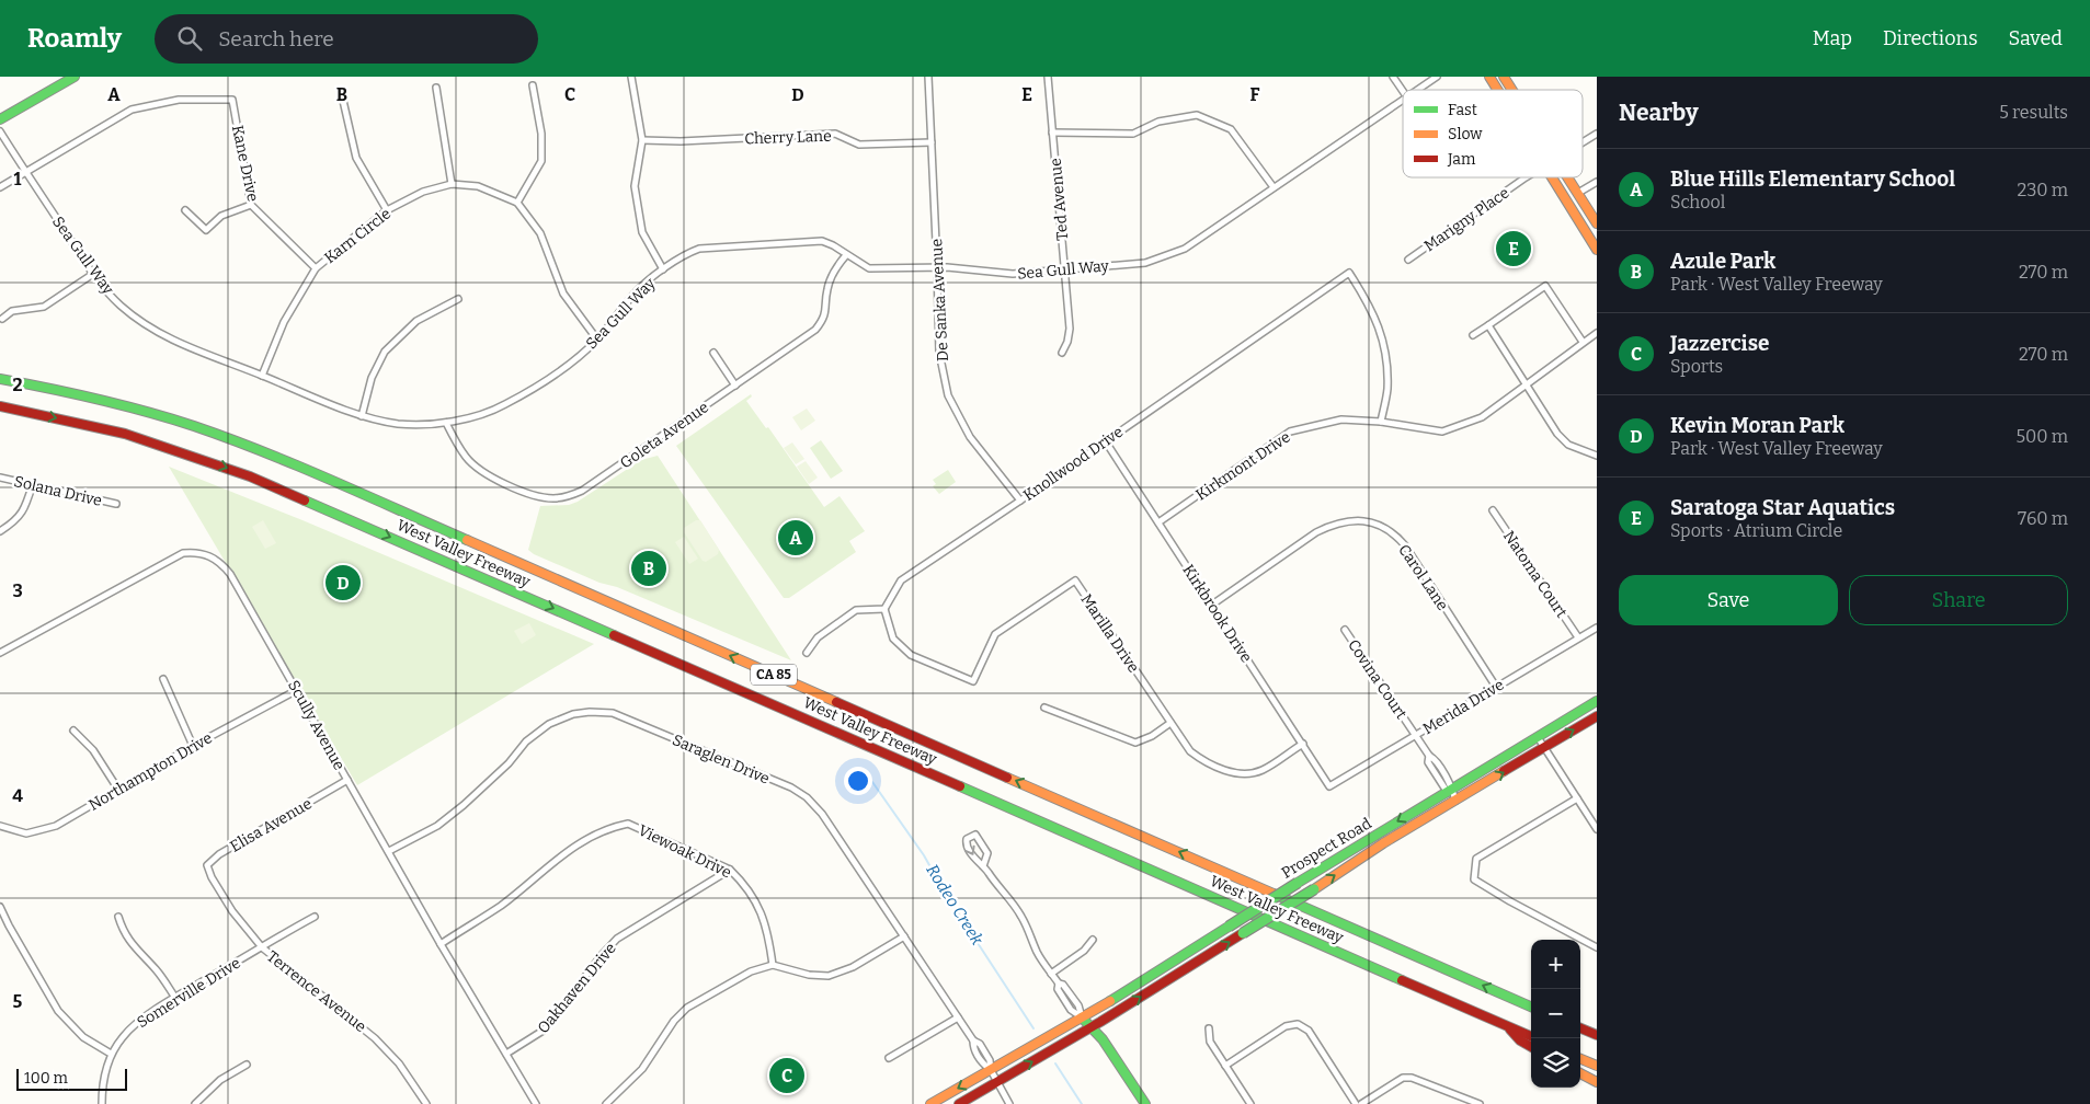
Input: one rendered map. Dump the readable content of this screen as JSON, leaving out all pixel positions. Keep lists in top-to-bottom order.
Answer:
{
  "streets": {
    "main road": ["West Valley Freeway", "CA 85", "Prospect Road"],
    "street": [
      "Cherry Lane",
      "Kane Drive",
      "Ted Avenue",
      "Marigny Place",
      "Karn Circle",
      "Sea Gull Way",
      "De Sanka Avenue",
      "Goleta Avenue",
      "Knollwood Drive",
      "Kirkmont Drive",
      "Solana Drive",
      "Natoma Court",
      "Carol Lane",
      "Kirkbrook Drive",
      "Marilla Drive",
      "Covina Court",
      "Merida Drive",
      "Scully Avenue",
      "Saraglen Drive",
      "Northampton Drive",
      "Elisa Avenue",
      "Viewoak Drive",
      "Oakhaven Drive",
      "Terrence Avenue",
      "Somerville Drive"
    ]
  },
  "crossings": [
    ["Cherry Lane", "De Sanka Avenue"],
    ["Kane Drive", "Karn Circle"],
    ["Kane Drive", "Sea Gull Way"],
    ["Ted Avenue", "Sea Gull Way"],
    ["Karn Circle", "Sea Gull Way"],
    ["Sea Gull Way", "De Sanka Avenue"],
    ["Sea Gull Way", "Goleta Avenue"],
    ["De Sanka Avenue", "Knollwood Drive"],
    ["Knollwood Drive", "Kirkmont Drive"],
    ["Knollwood Drive", "Kirkbrook Drive"],
    ["Knollwood Drive", "Marilla Drive"],
    ["Kirkmont Drive", "Kirkbrook Drive"],
    ["Natoma Court", "Merida Drive"],
    ["Carol Lane", "Kirkbrook Drive"],
    ["Carol Lane", "Merida Drive"],
    ["Kirkbrook Drive", "Marilla Drive"],
    ["Kirkbrook Drive", "Merida Drive"],
    ["Covina Court", "Merida Drive"],
    ["Covina Court", "Prospect Road"],
    ["Scully Avenue", "Saraglen Drive"],
    ["Scully Avenue", "Northampton Drive"],
    ["Scully Avenue", "Elisa Avenue"],
    ["Scully Avenue", "Viewoak Drive"],
    ["Scully Avenue", "Oakhaven Drive"],
    ["Saraglen Drive", "Prospect Road"],
    ["Elisa Avenue", "Terrence Avenue"],
    ["Viewoak Drive", "Oakhaven Drive"],
    ["Terrence Avenue", "Somerville Drive"]
  ],
  "water": ["Rodeo Creek"],
  "legend": ["Fast", "Slow", "Jam"],
  "scale_bar": "100 m",
  "page": {
    "header": "Roamly",
    "search": "Search here",
    "nav": ["Map", "Directions", "Saved"],
    "heading": ["Nearby", "5 results"],
    "list": [
      {
        "mark": "A",
        "name": "Blue Hills Elementary School",
        "note": "School",
        "value": "230 m"
      },
      {
        "mark": "B",
        "name": "Azule Park",
        "note": "Park · West Valley Freeway",
        "value": "270 m"
      },
      {
        "mark": "C",
        "name": "Jazzercise",
        "note": "Sports",
        "value": "270 m"
      },
      {
        "mark": "D",
        "name": "Kevin Moran Park",
        "note": "Park · West Valley Freeway",
        "value": "500 m"
      },
      {
        "mark": "E",
        "name": "Saratoga Star Aquatics",
        "note": "Sports · Atrium Circle",
        "value": "760 m"
      }
    ],
    "pins": [
      "E",
      "A",
      "B",
      "D",
      "C"
    ],
    "buttons": ["Save", "Share"],
    "map_buttons": ["+", "−"],
    "scale": "100 m"
  },
  "grid": {
    "columns": [
      "A",
      "B",
      "C",
      "D",
      "E",
      "F"
    ],
    "rows": [
      "1",
      "2",
      "3",
      "4",
      "5"
    ]
  }
}
